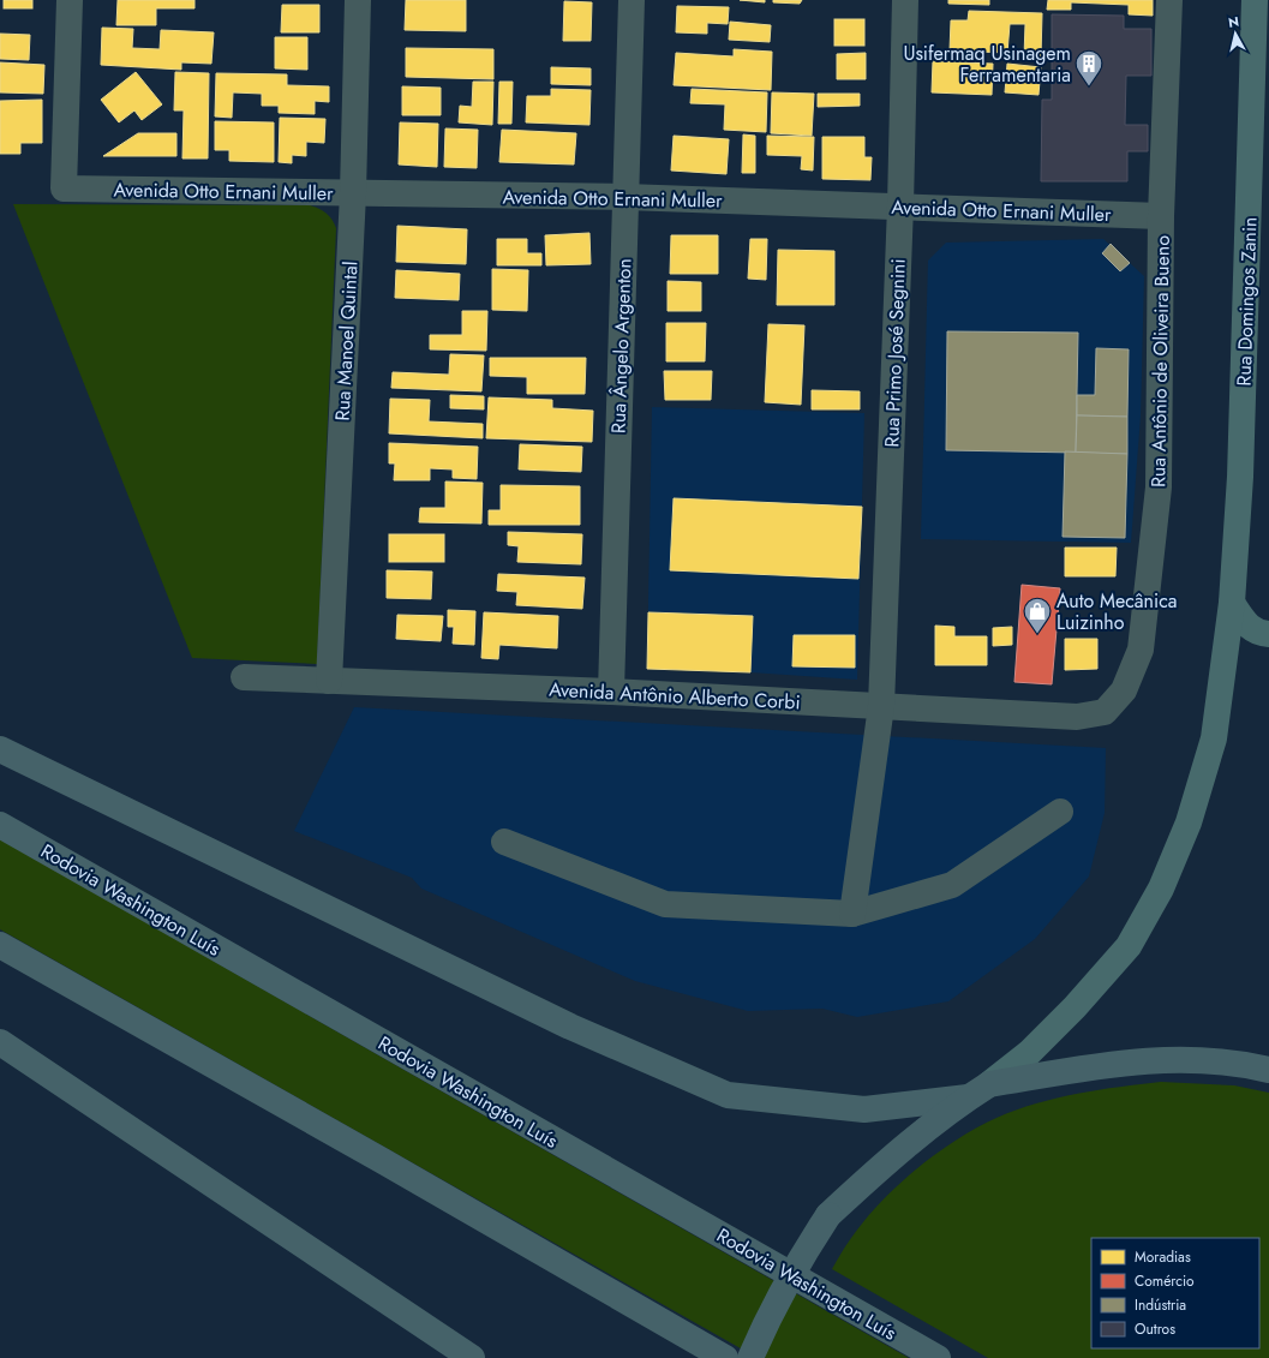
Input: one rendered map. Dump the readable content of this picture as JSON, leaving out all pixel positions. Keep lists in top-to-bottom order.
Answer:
{
  "streets": {
    "highway": ["Rodovia Washington Luís"],
    "main road": ["Rua Domingos Zanin"],
    "street": [
      "Avenida Otto Ernani Muller",
      "Rua Manoel Quintal",
      "Rua Ângelo Argenton",
      "Rua Primo José Segnini",
      "Rua Antônio de Oliveira Bueno",
      "Avenida Antônio Alberto Corbi"
    ]
  },
  "crossings": [
    ["Avenida Otto Ernani Muller", "Rua Manoel Quintal"],
    ["Avenida Otto Ernani Muller", "Rua Ângelo Argenton"],
    ["Avenida Otto Ernani Muller", "Rua Primo José Segnini"],
    ["Avenida Otto Ernani Muller", "Rua Antônio de Oliveira Bueno"],
    ["Rua Manoel Quintal", "Avenida Antônio Alberto Corbi"],
    ["Rua Ângelo Argenton", "Avenida Antônio Alberto Corbi"],
    ["Rua Primo José Segnini", "Avenida Antônio Alberto Corbi"],
    ["Rua Antônio de Oliveira Bueno", "Avenida Antônio Alberto Corbi"]
  ],
  "places": {
    "building": ["Usifermaq Usinagem Ferramentaria"],
    "shop": ["Auto Mecânica Luizinho"]
  },
  "legend": [
    "Moradias",
    "Comércio",
    "Indústria",
    "Outros"
  ],
  "north": "top"
}
